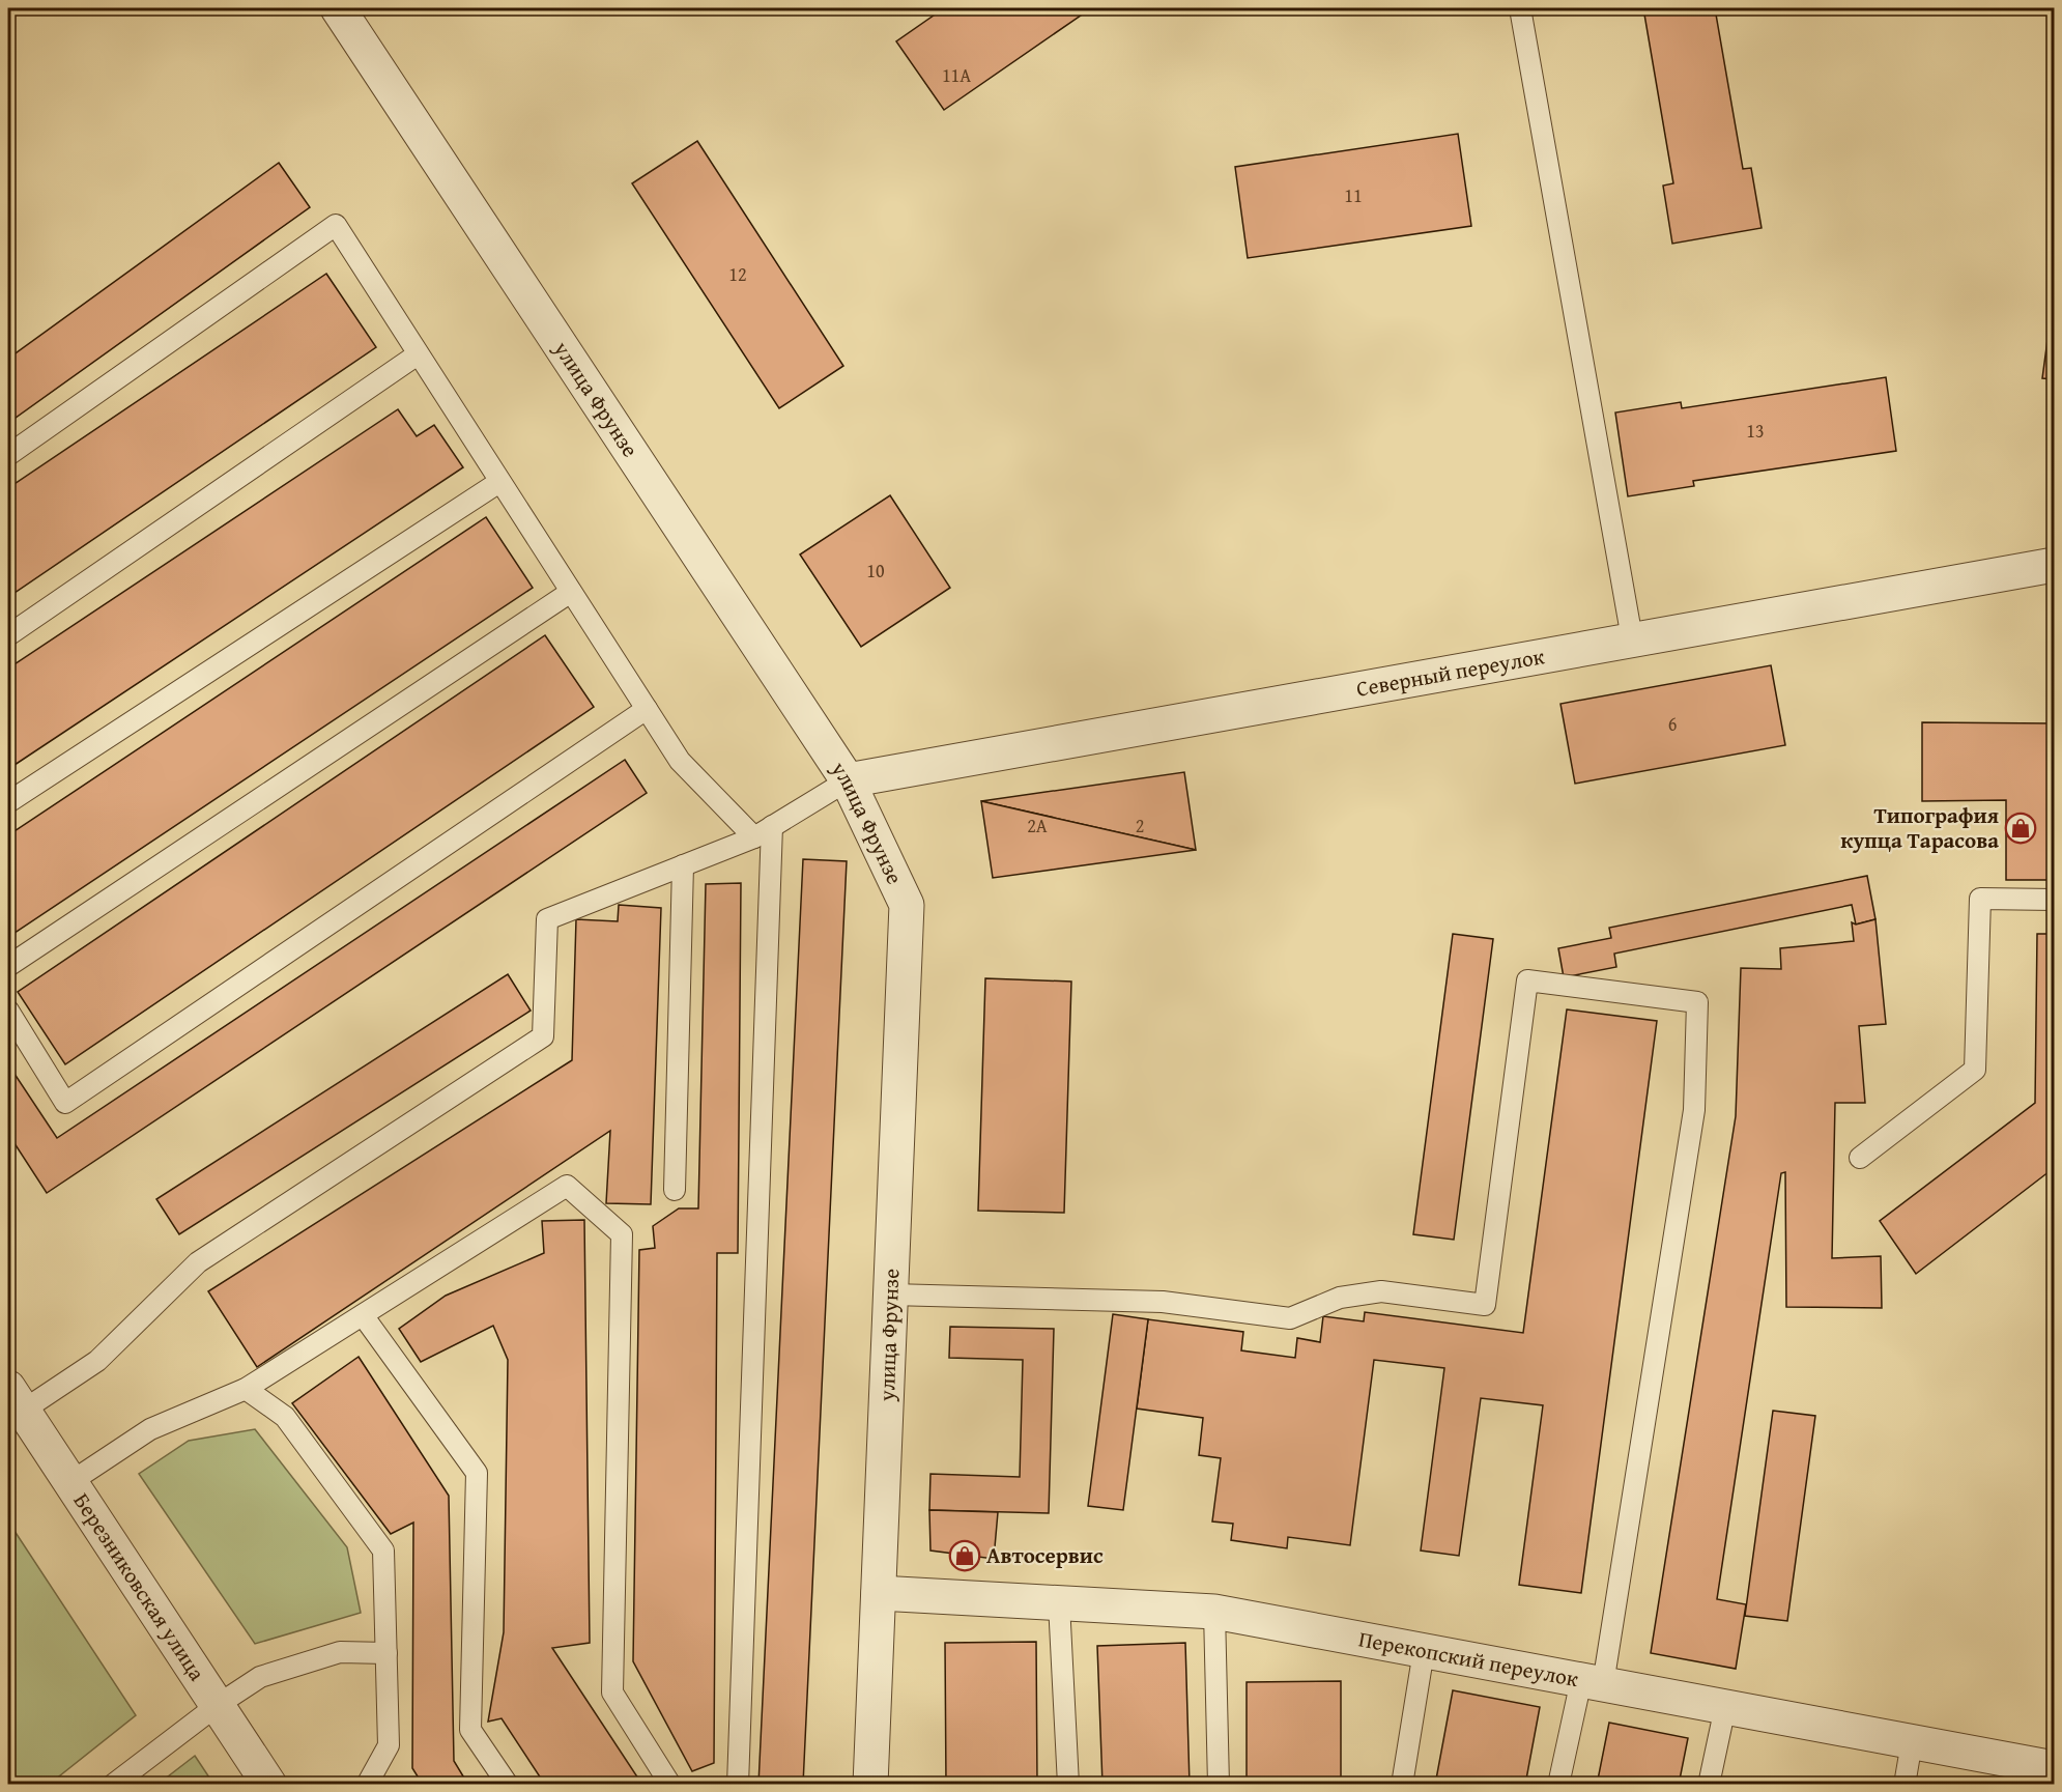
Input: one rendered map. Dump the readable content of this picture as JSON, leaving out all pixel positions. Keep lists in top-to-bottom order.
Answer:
{
  "streets": {
    "street": [
      "улица Фрунзе",
      "Северный переулок",
      "Березниковская улица",
      "Перекопский переулок"
    ]
  },
  "crossings": [
    ["улица Фрунзе", "Северный переулок"],
    ["улица Фрунзе", "Перекопский переулок"]
  ],
  "places": {
    "shop": ["Типография купца Тарасова", "Автосервис"]
  },
  "house_numbers": [
    "11А",
    "11",
    "12",
    "13",
    "10",
    "6",
    "2А",
    "2"
  ]
}
